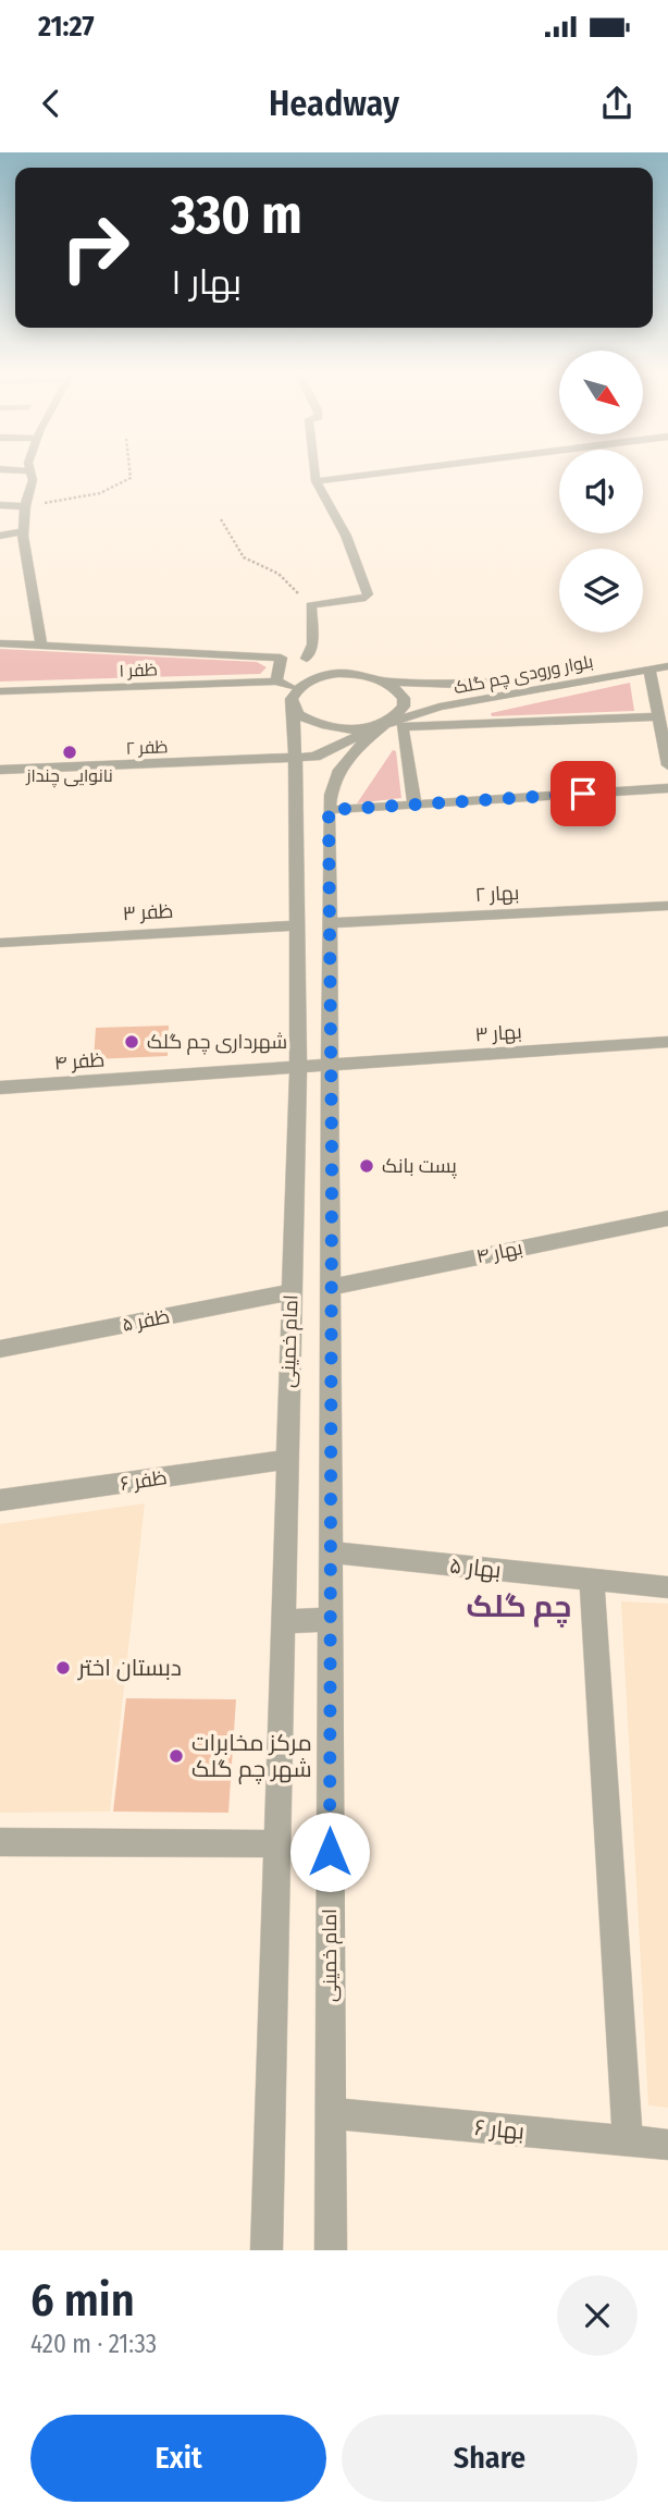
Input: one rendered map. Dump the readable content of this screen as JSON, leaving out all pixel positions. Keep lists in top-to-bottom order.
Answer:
{
  "streets": {
    "street": [
      "ظفر ۱",
      "بلوار ورودی چم گلک",
      "ظفر ۲",
      "بهار ۲",
      "ظفر ۳",
      "بهار ۳",
      "ظفر ۴",
      "بهار ۴",
      "ظفر ۵",
      "امام خمینی",
      "ظفر ۶",
      "بهار ۵",
      "بهار ۶"
    ]
  },
  "crossings": [
    ["بلوار ورودی چم گلک", "ظفر ۲"],
    ["بلوار ورودی چم گلک", "امام خمینی"],
    ["ظفر ۲", "امام خمینی"],
    ["بهار ۲", "امام خمینی"],
    ["ظفر ۳", "امام خمینی"],
    ["بهار ۳", "ظفر ۴"],
    ["بهار ۳", "امام خمینی"],
    ["ظفر ۴", "امام خمینی"],
    ["بهار ۴", "امام خمینی"],
    ["ظفر ۵", "امام خمینی"],
    ["امام خمینی", "ظفر ۶"],
    ["امام خمینی", "بهار ۵"],
    ["امام خمینی", "بهار ۶"]
  ],
  "districts": ["چم گلک"],
  "places": [
    "نانوایی چنداز",
    "شهرداری چم گلک",
    "پست بانک",
    "دبستان اختر",
    "مرکز مخابرات شهر چم گلک"
  ],
  "north": "bottom right",
  "page": {
    "status": "21:27",
    "header": "Headway",
    "turn": ["330 m", "بهار ۱"],
    "heading": ["6 min", "420 m · 21:33"],
    "buttons": ["Exit", "Share"]
  }
}
